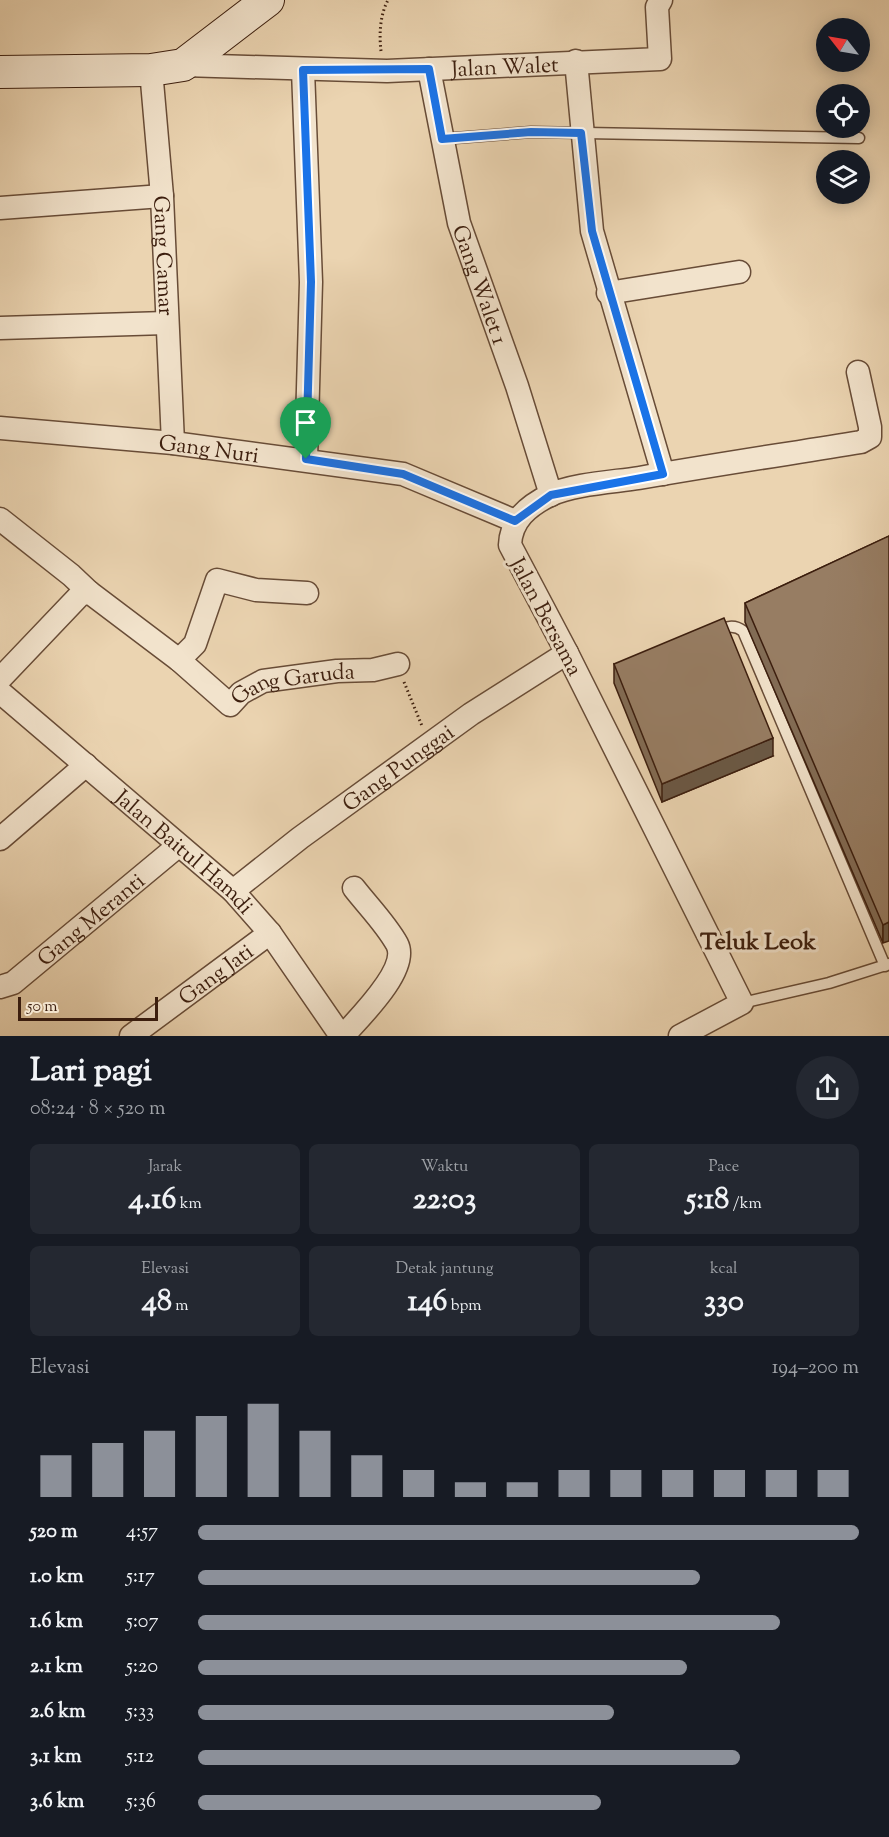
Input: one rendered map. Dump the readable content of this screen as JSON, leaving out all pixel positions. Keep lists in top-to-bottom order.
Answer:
{
  "streets": {
    "street": [
      "Jalan Walet",
      "Gang Camar",
      "Gang Walet 1",
      "Gang Nuri",
      "Jalan Bersama",
      "Gang Garuda",
      "Gang Punggai",
      "Jalan Baitul Hamdi",
      "Gang Meranti",
      "Gang Jati"
    ]
  },
  "crossings": [
    ["Jalan Walet", "Gang Walet 1"],
    ["Gang Camar", "Gang Nuri"],
    ["Gang Nuri", "Jalan Bersama"],
    ["Jalan Bersama", "Gang Punggai"],
    ["Gang Punggai", "Jalan Baitul Hamdi"],
    ["Jalan Baitul Hamdi", "Gang Meranti"],
    ["Jalan Baitul Hamdi", "Gang Jati"]
  ],
  "districts": ["Teluk Leok"],
  "scale_bar": "50 m",
  "north": "top left",
  "page": {
    "scale": "50 m",
    "heading": ["Lari pagi", "08:24 · 8 × 520 m"],
    "stats": [
      ["Jarak", "4.16 km"],
      ["Waktu", "22:03"],
      ["Pace", "5:18 /km"],
      ["Elevasi", "48 m"],
      ["Detak jantung", "146 bpm"],
      ["kcal", "330"]
    ],
    "chart": ["Elevasi", "194–200 m"],
    "list": [
      {
        "name": "520 m",
        "note": "4:57"
      },
      {
        "name": "1.0 km",
        "note": "5:17"
      },
      {
        "name": "1.6 km",
        "note": "5:07"
      },
      {
        "name": "2.1 km",
        "note": "5:20"
      },
      {
        "name": "2.6 km",
        "note": "5:33"
      },
      {
        "name": "3.1 km",
        "note": "5:12"
      },
      {
        "name": "3.6 km",
        "note": "5:36"
      }
    ]
  }
}
